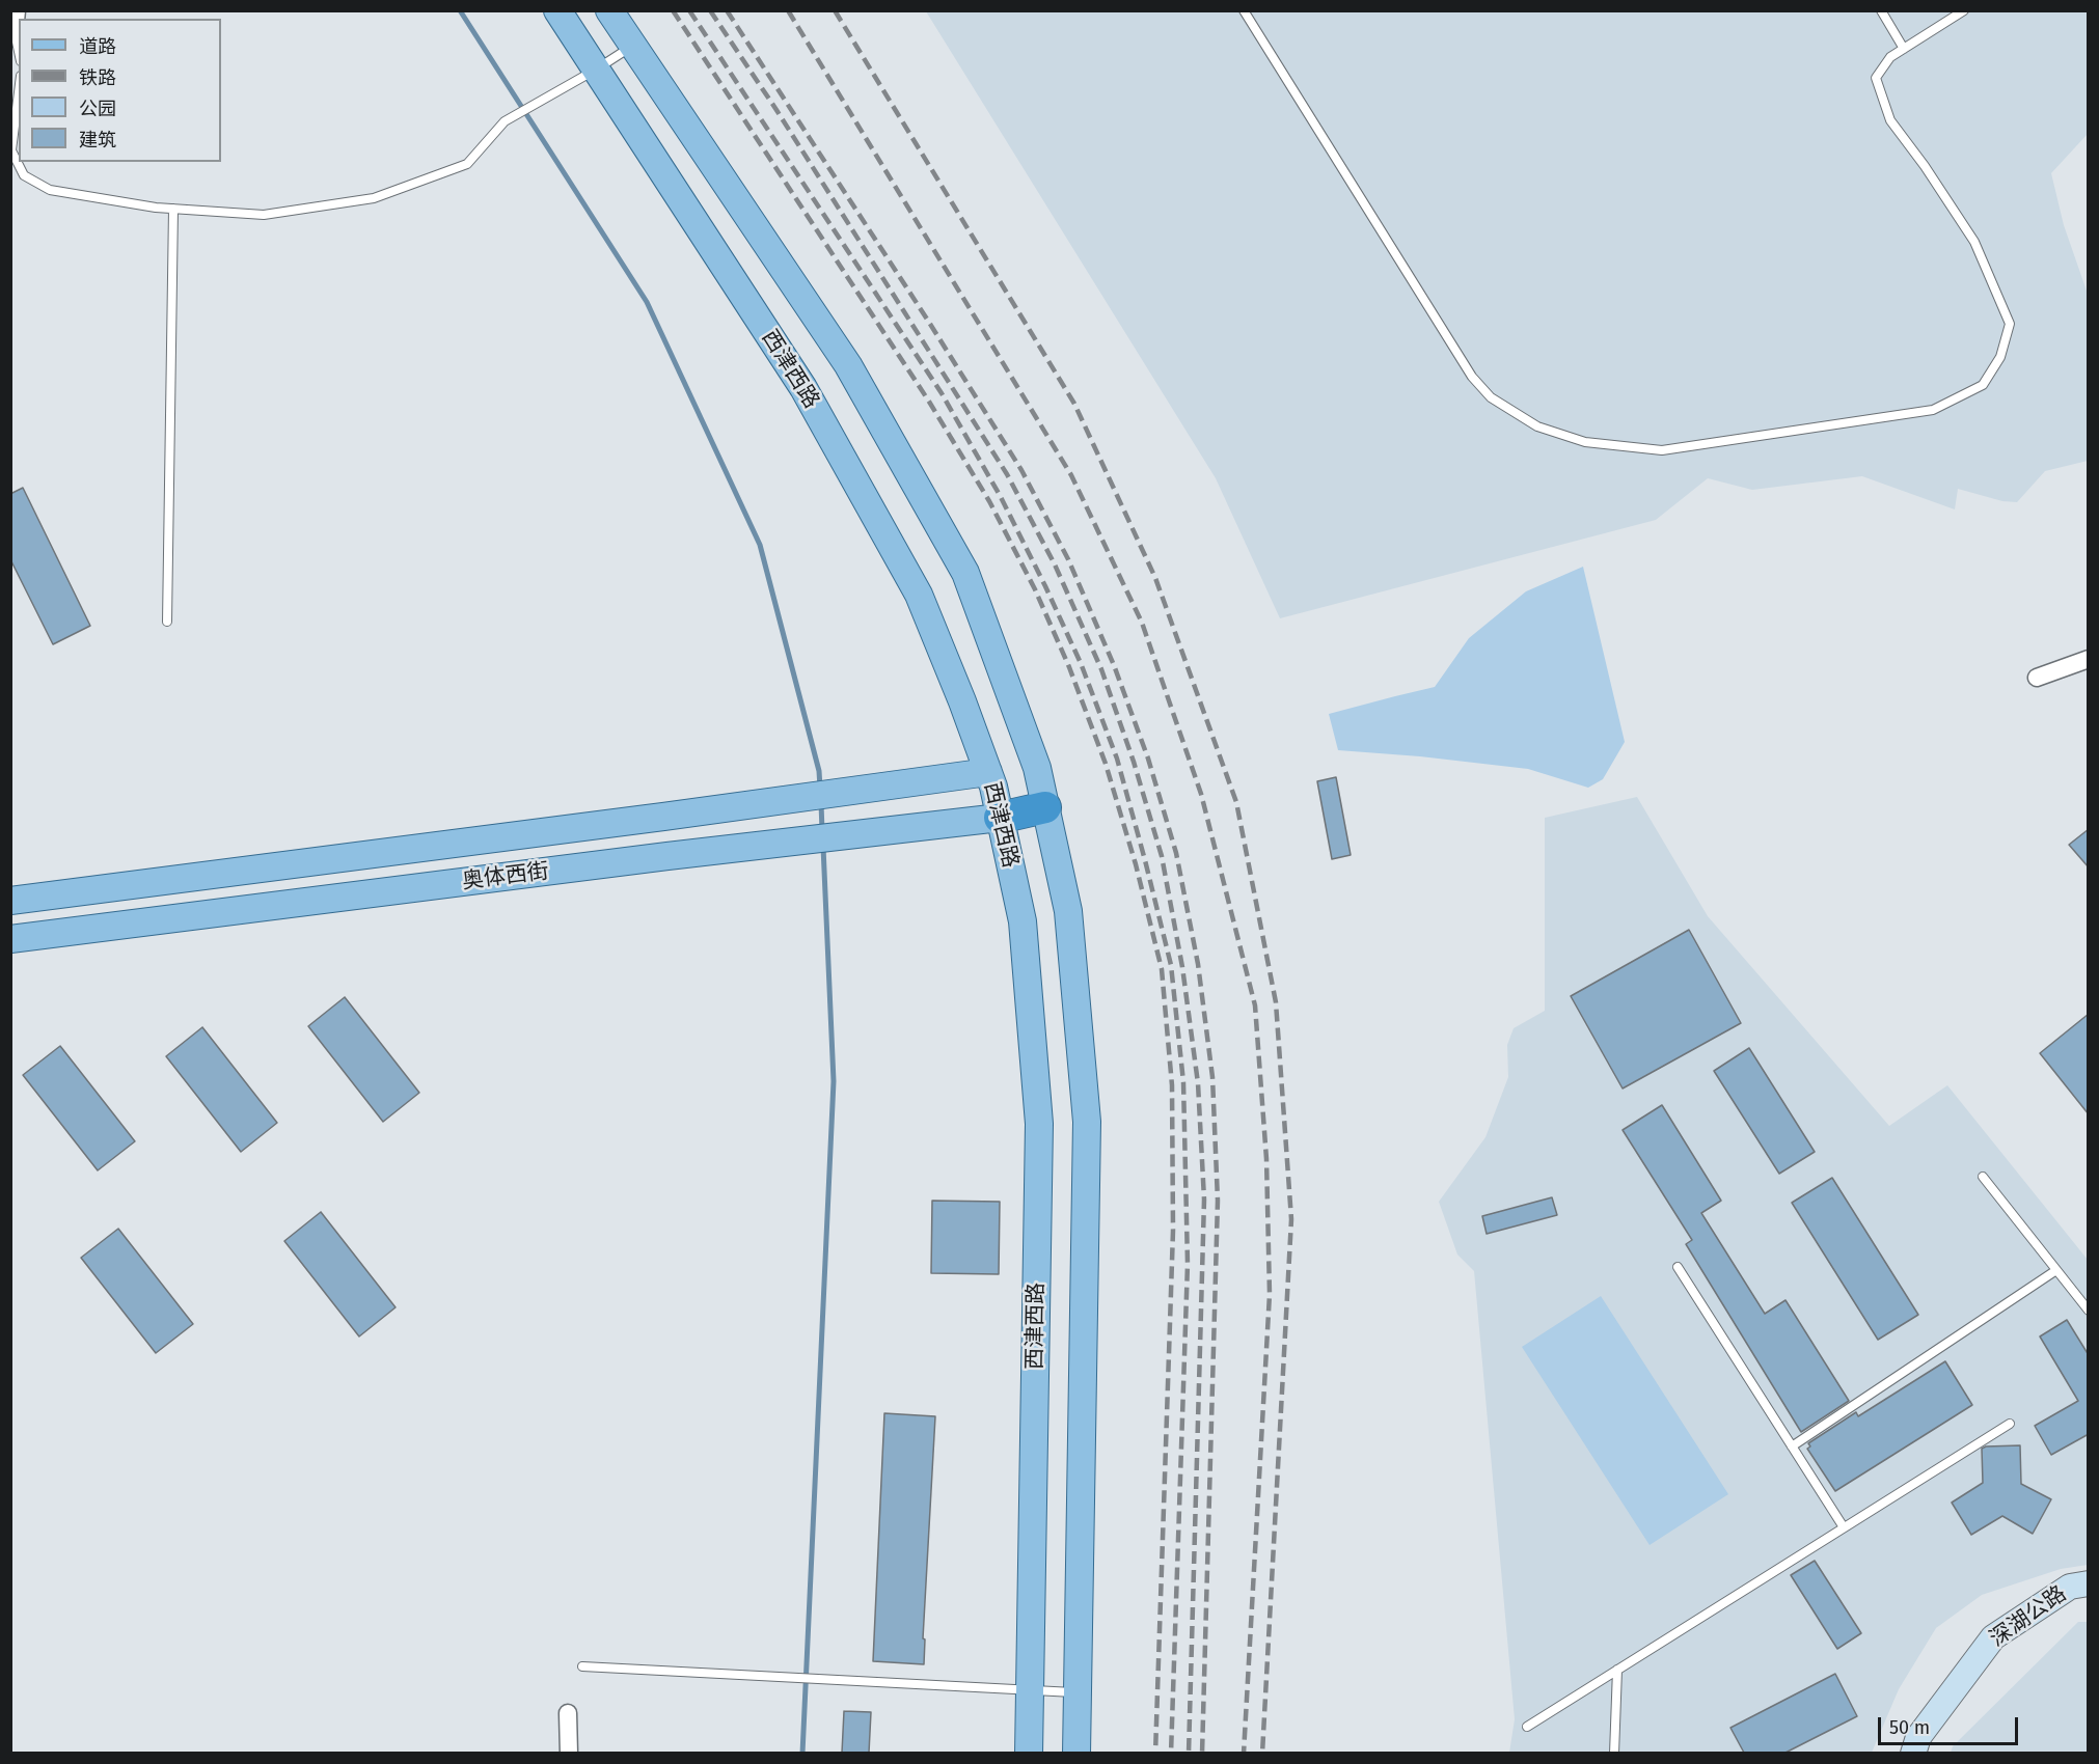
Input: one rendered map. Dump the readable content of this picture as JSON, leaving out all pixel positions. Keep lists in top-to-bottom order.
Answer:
{
  "streets": {
    "main road": ["西津西路", "奥体西街", "深湖公路"]
  },
  "crossings": [
    ["西津西路", "奥体西街"]
  ],
  "legend": [
    "道路",
    "铁路",
    "公园",
    "建筑"
  ],
  "scale_bar": "50 m"
}
